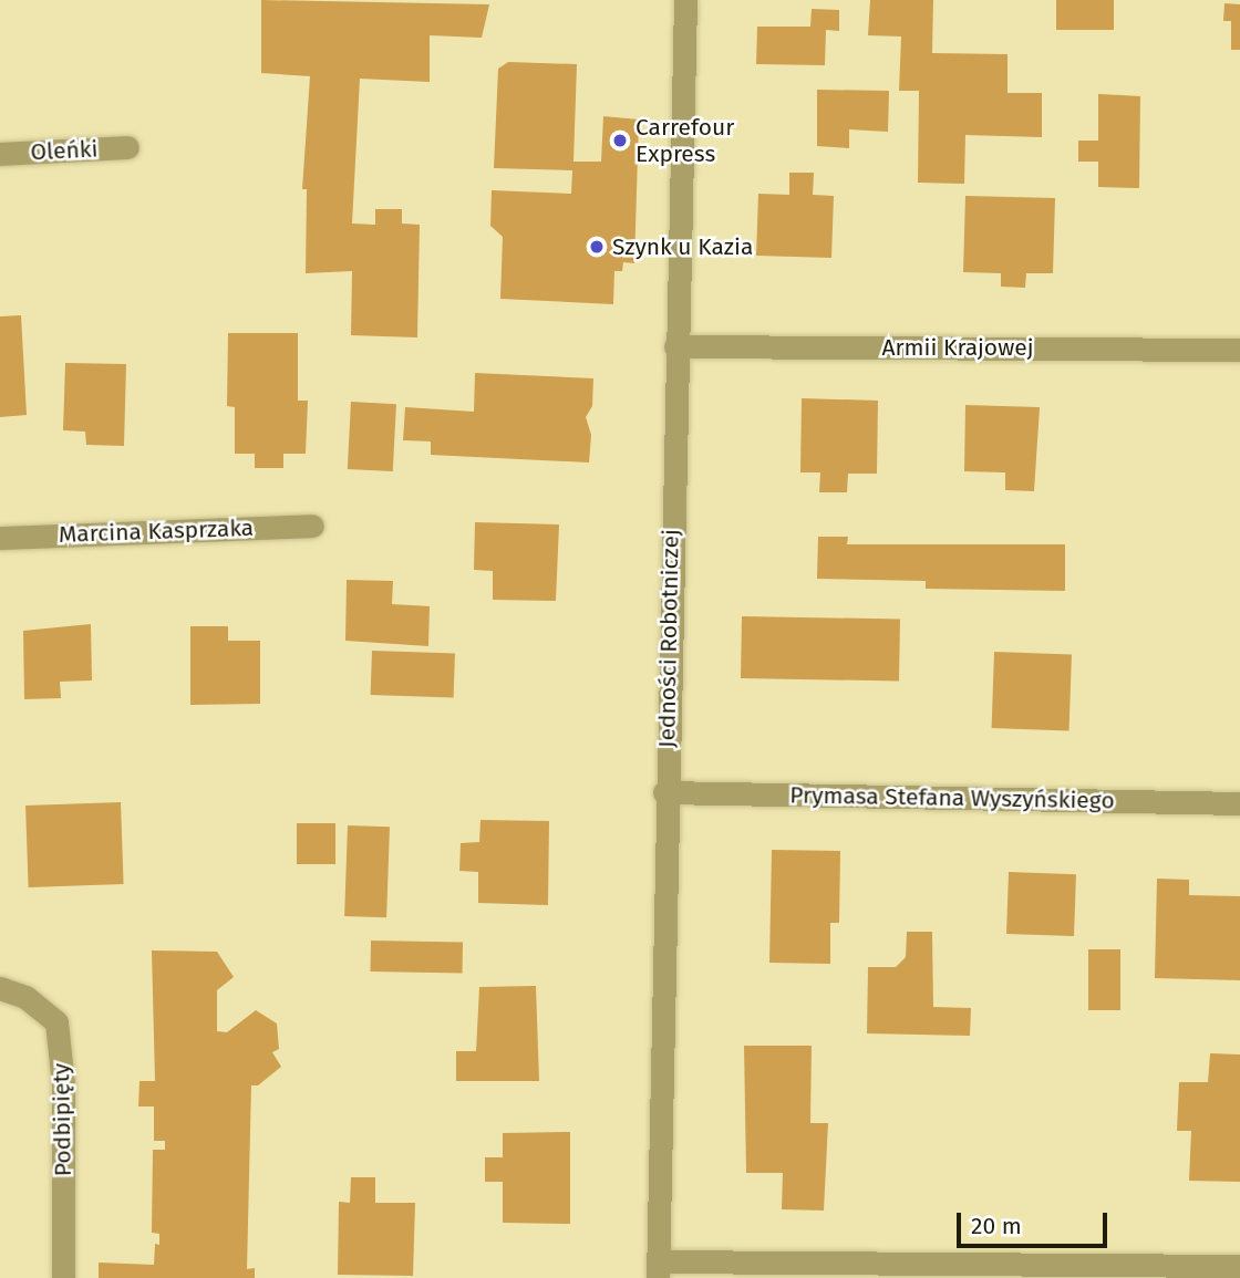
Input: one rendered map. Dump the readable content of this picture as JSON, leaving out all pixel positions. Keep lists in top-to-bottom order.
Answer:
{
  "streets": {
    "street": [
      "Oleńki",
      "Armii Krajowej",
      "Marcina Kasprzaka",
      "Jedności Robotniczej",
      "Prymasa Stefana Wyszyńskiego",
      "Podbipięty"
    ]
  },
  "crossings": [
    ["Armii Krajowej", "Jedności Robotniczej"],
    ["Jedności Robotniczej", "Prymasa Stefana Wyszyńskiego"]
  ],
  "places": ["Carrefour Express", "Szynk u Kazia"],
  "scale_bar": "20 m"
}
